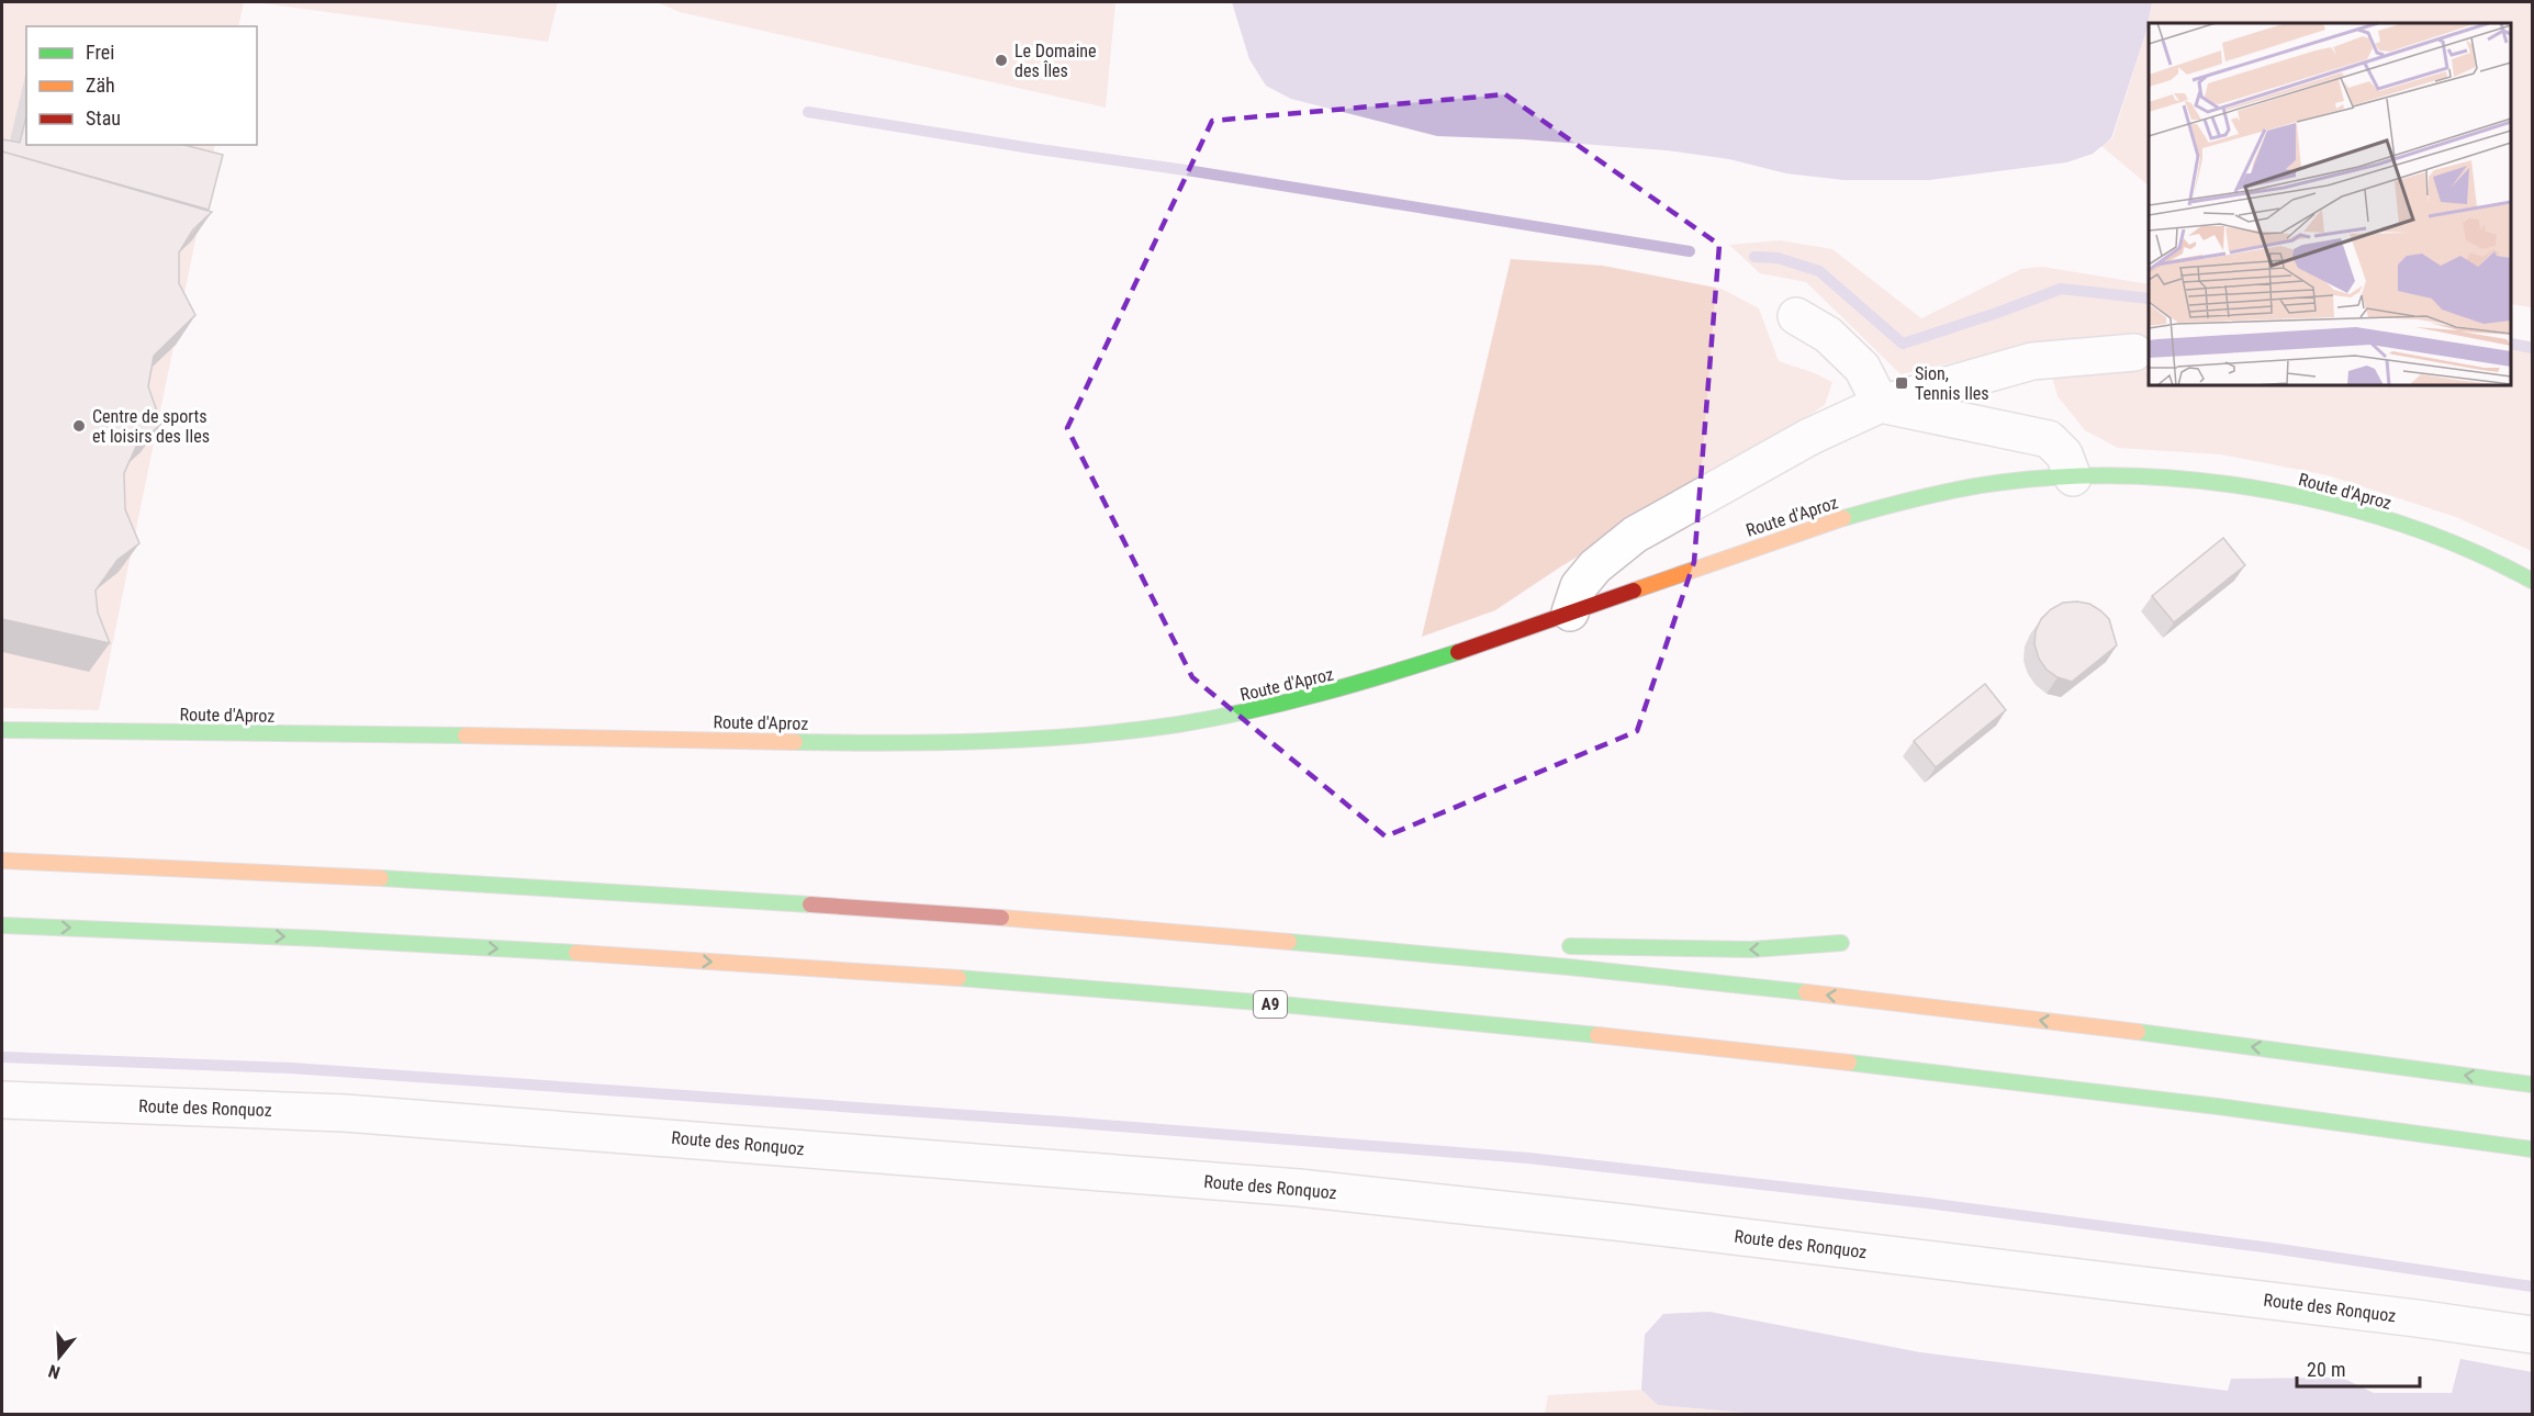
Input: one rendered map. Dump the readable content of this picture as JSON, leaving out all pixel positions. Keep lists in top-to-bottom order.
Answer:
{
  "streets": {
    "main road": ["Route d'Aproz", "A9"],
    "street": ["Route des Ronquoz"]
  },
  "places": {
    "other": ["Le Domaine des Îles", "Centre de sports et loisirs des Iles"],
    "transit": ["Sion, Tennis Iles"]
  },
  "legend": ["Frei", "Zäh", "Stau"],
  "scale_bar": "20 m",
  "north": "bottom"
}
